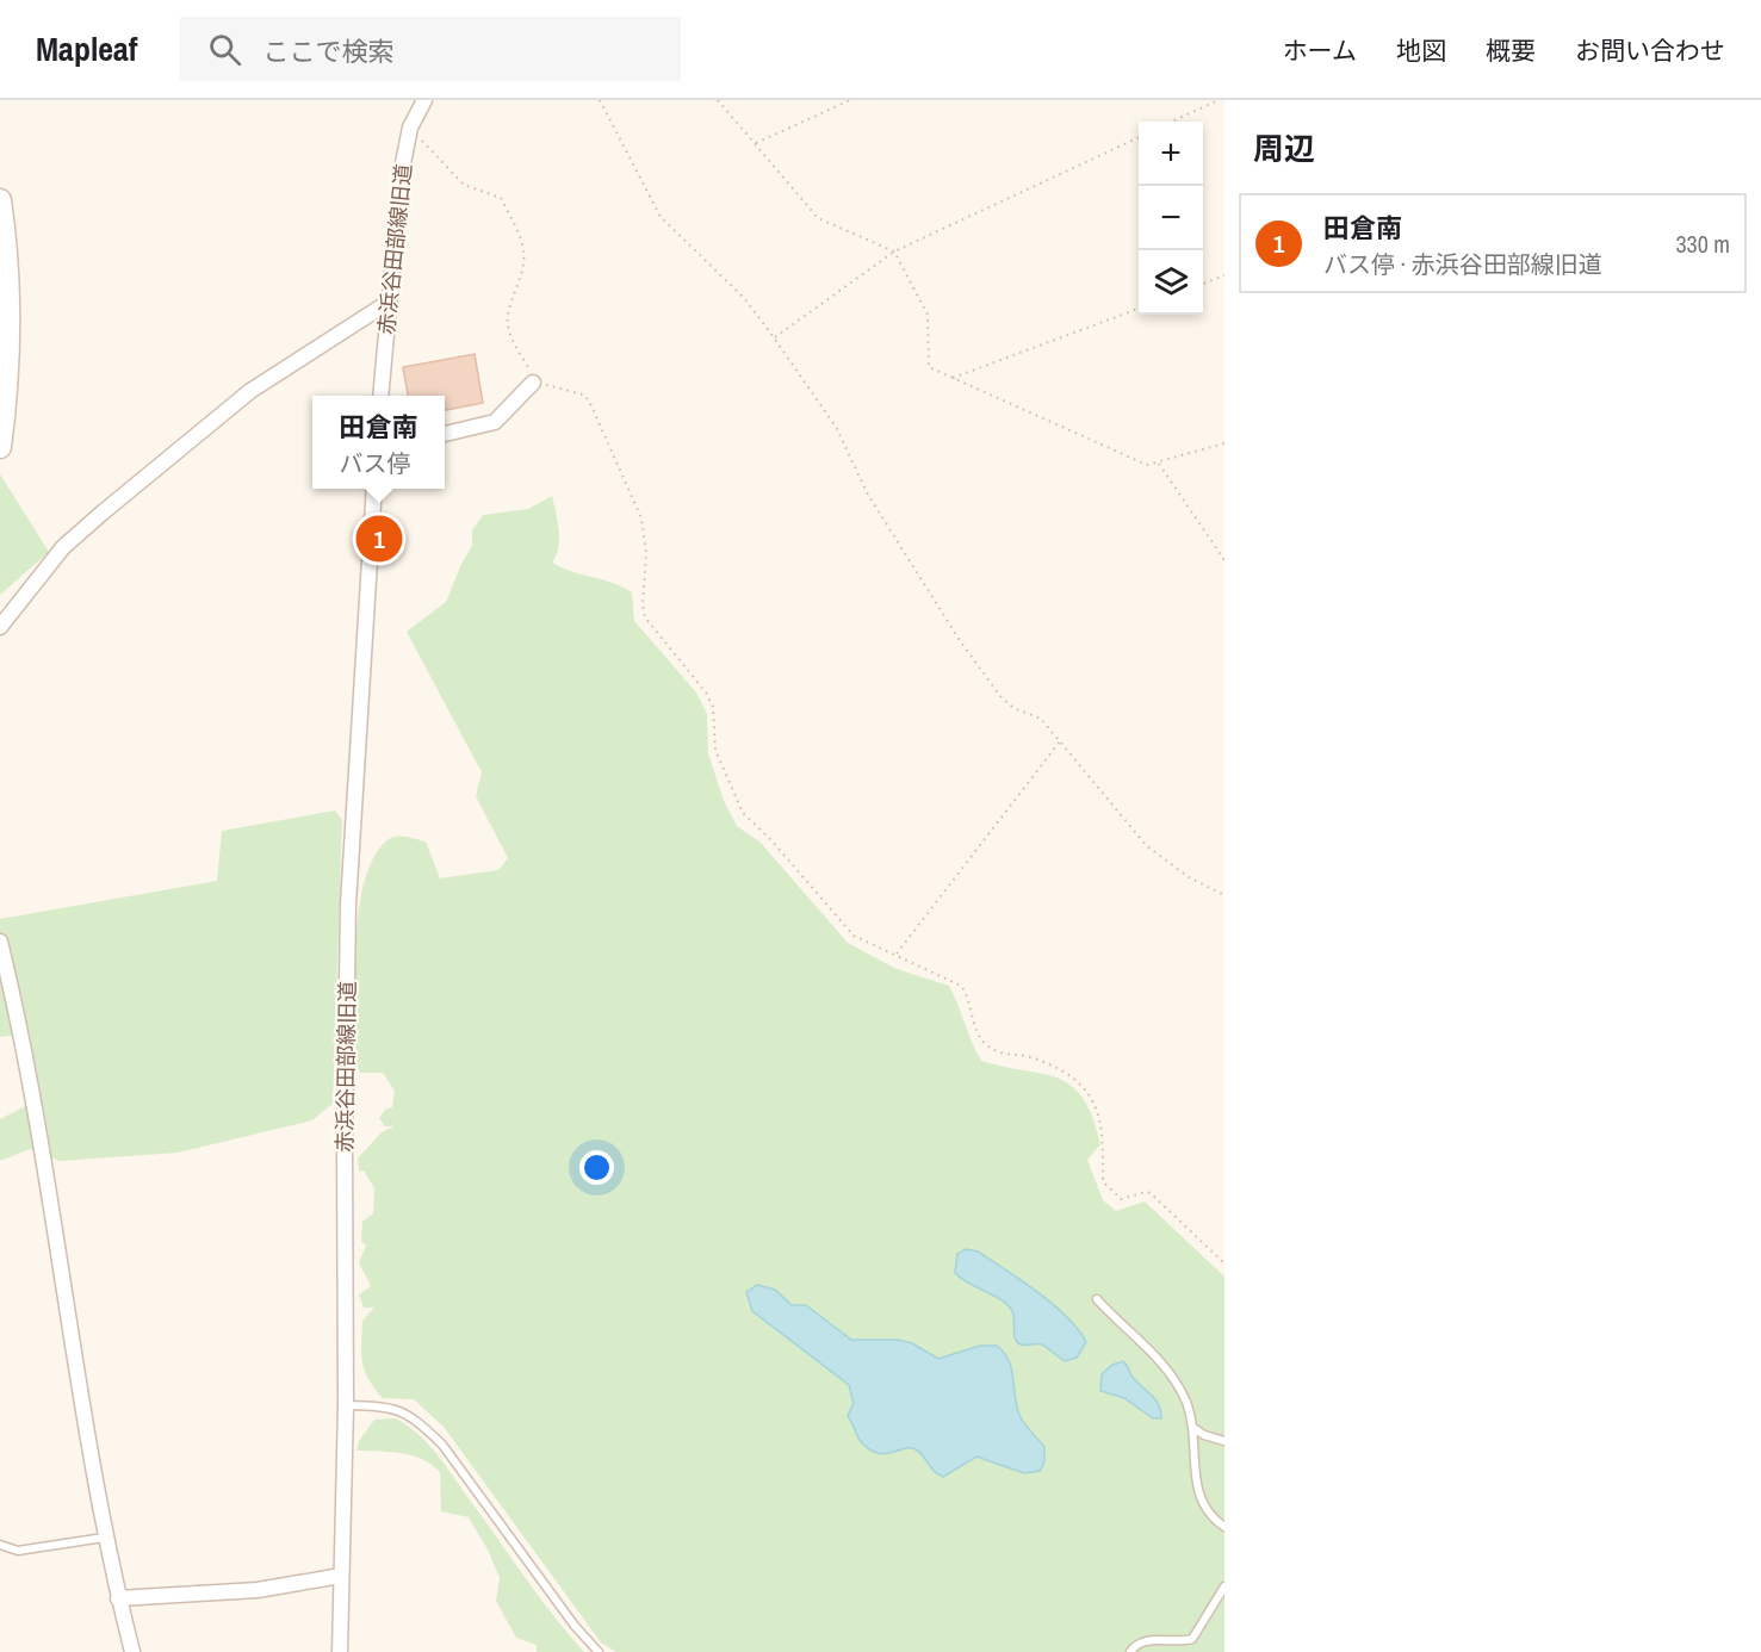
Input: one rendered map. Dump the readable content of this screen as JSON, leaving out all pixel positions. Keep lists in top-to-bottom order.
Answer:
{
  "streets": {
    "street": ["赤浜谷田部線旧道"]
  },
  "page": {
    "header": "Mapleaf",
    "search": "ここで検索",
    "nav": [
      "ホーム",
      "地図",
      "概要",
      "お問い合わせ"
    ],
    "heading": "周辺",
    "map_buttons": ["+", "−"],
    "list": [
      {
        "mark": "1",
        "name": "田倉南",
        "note": "バス停 · 赤浜谷田部線旧道",
        "value": "330 m"
      }
    ],
    "popup": ["田倉南", "バス停"],
    "pins": "1"
  }
}
